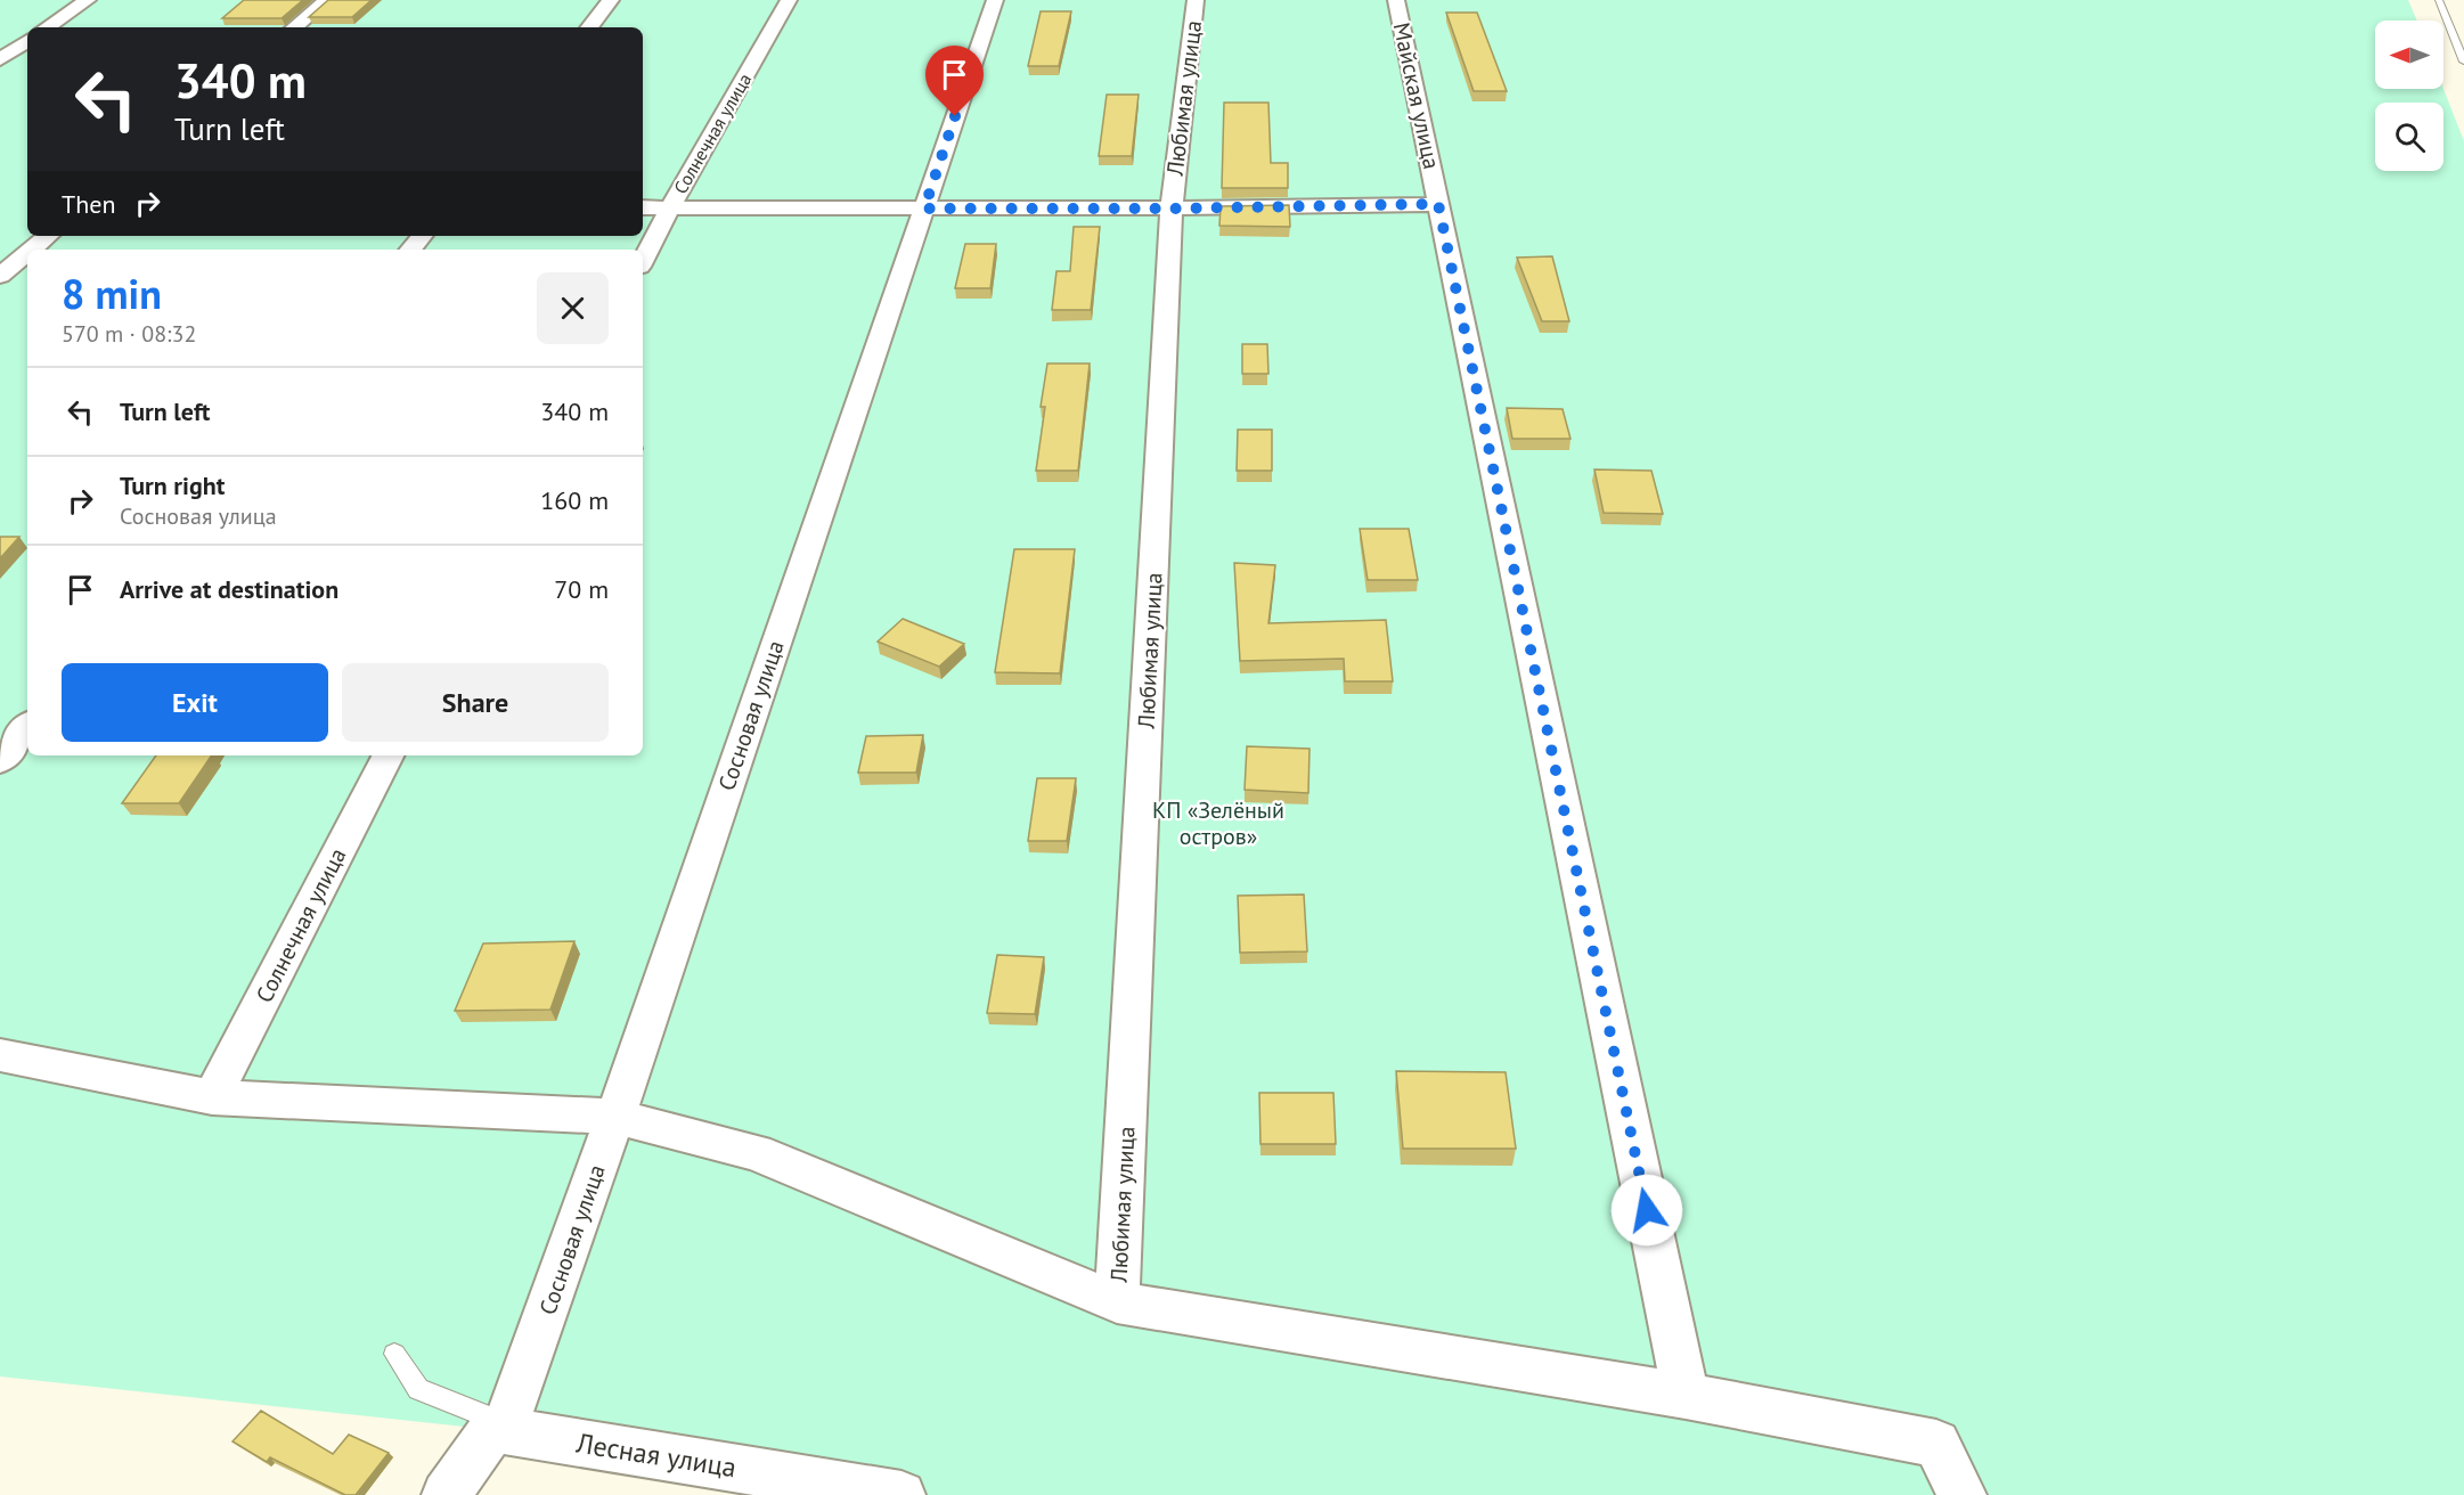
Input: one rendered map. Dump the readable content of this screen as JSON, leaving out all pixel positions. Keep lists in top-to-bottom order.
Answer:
{
  "streets": {
    "street": [
      "Майская улица",
      "Любимая улица",
      "Солнечная улица",
      "Сосновая улица",
      "Лесная улица"
    ]
  },
  "crossings": [
    ["Сосновая улица", "Лесная улица"]
  ],
  "parks": ["КП «Зелёный остров»"],
  "north": "left",
  "page": {
    "turn": ["340 m", "Turn left"],
    "then": "Then",
    "heading": ["8 min", "570 m · 08:32"],
    "list": [
      {
        "name": "Turn left",
        "value": "340 m"
      },
      {
        "name": "Turn right",
        "note": "Сосновая улица",
        "value": "160 m"
      },
      {
        "name": "Arrive at destination",
        "value": "70 m"
      }
    ],
    "buttons": ["Exit", "Share"]
  }
}
